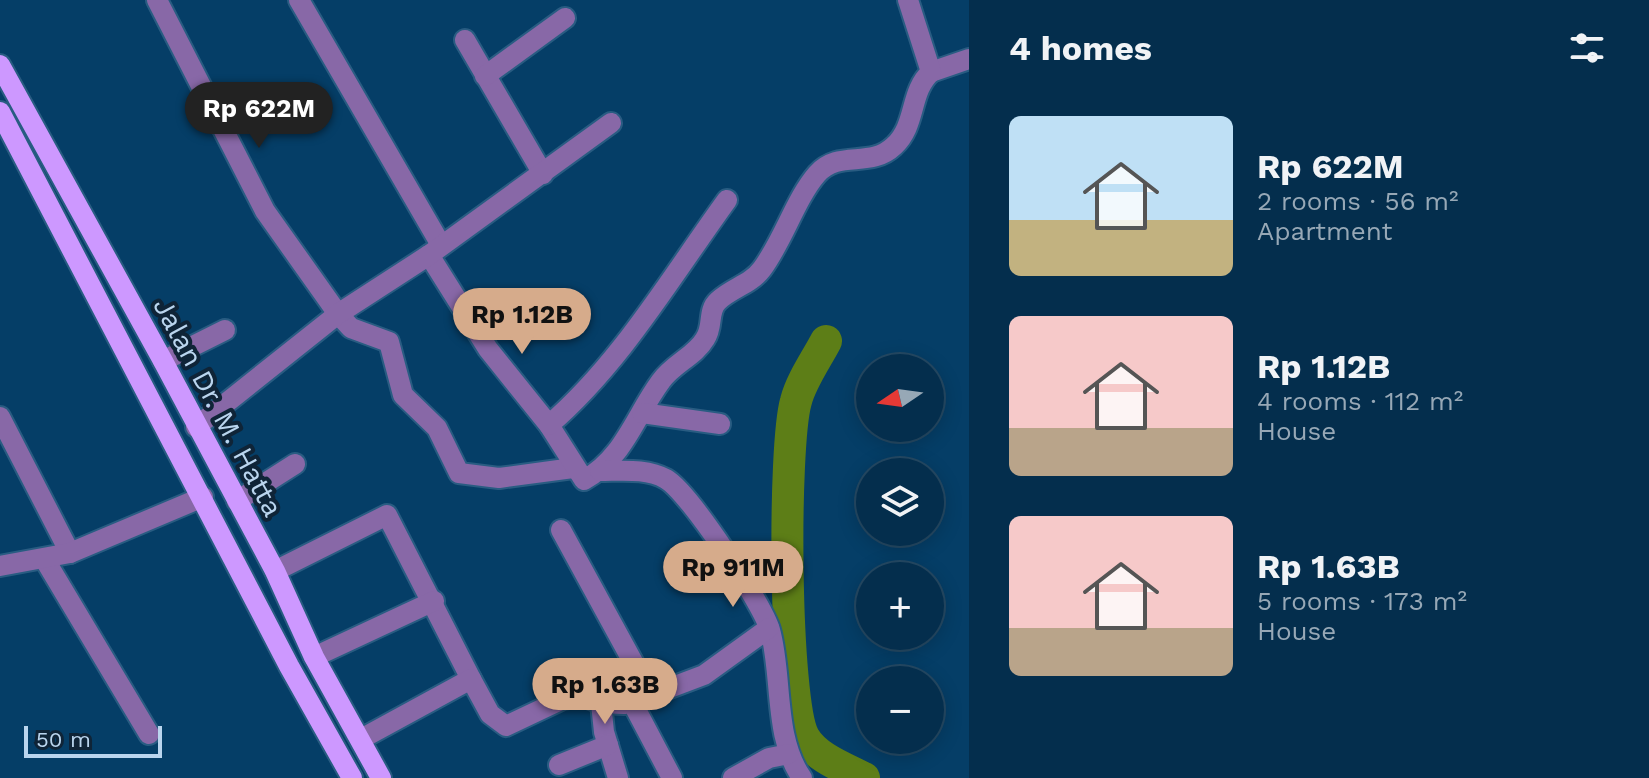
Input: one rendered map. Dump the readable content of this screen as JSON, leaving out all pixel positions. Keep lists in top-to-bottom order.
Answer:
{
  "streets": {
    "main road": ["Jalan Dr. M. Hatta"]
  },
  "scale_bar": "50 m",
  "north": "left",
  "page": {
    "heading": "4 homes",
    "price": [
      "Rp 622M",
      "Rp 1.12B",
      "Rp 911M",
      "Rp 1.63B"
    ],
    "list": [
      {
        "name": "Rp 622M",
        "note": "2 rooms · 56 m² · Apartment"
      },
      {
        "name": "Rp 1.12B",
        "note": "4 rooms · 112 m² · House"
      },
      {
        "name": "Rp 1.63B",
        "note": "5 rooms · 173 m² · House"
      }
    ],
    "map_buttons": ["+", "−"],
    "scale": "50 m"
  }
}
